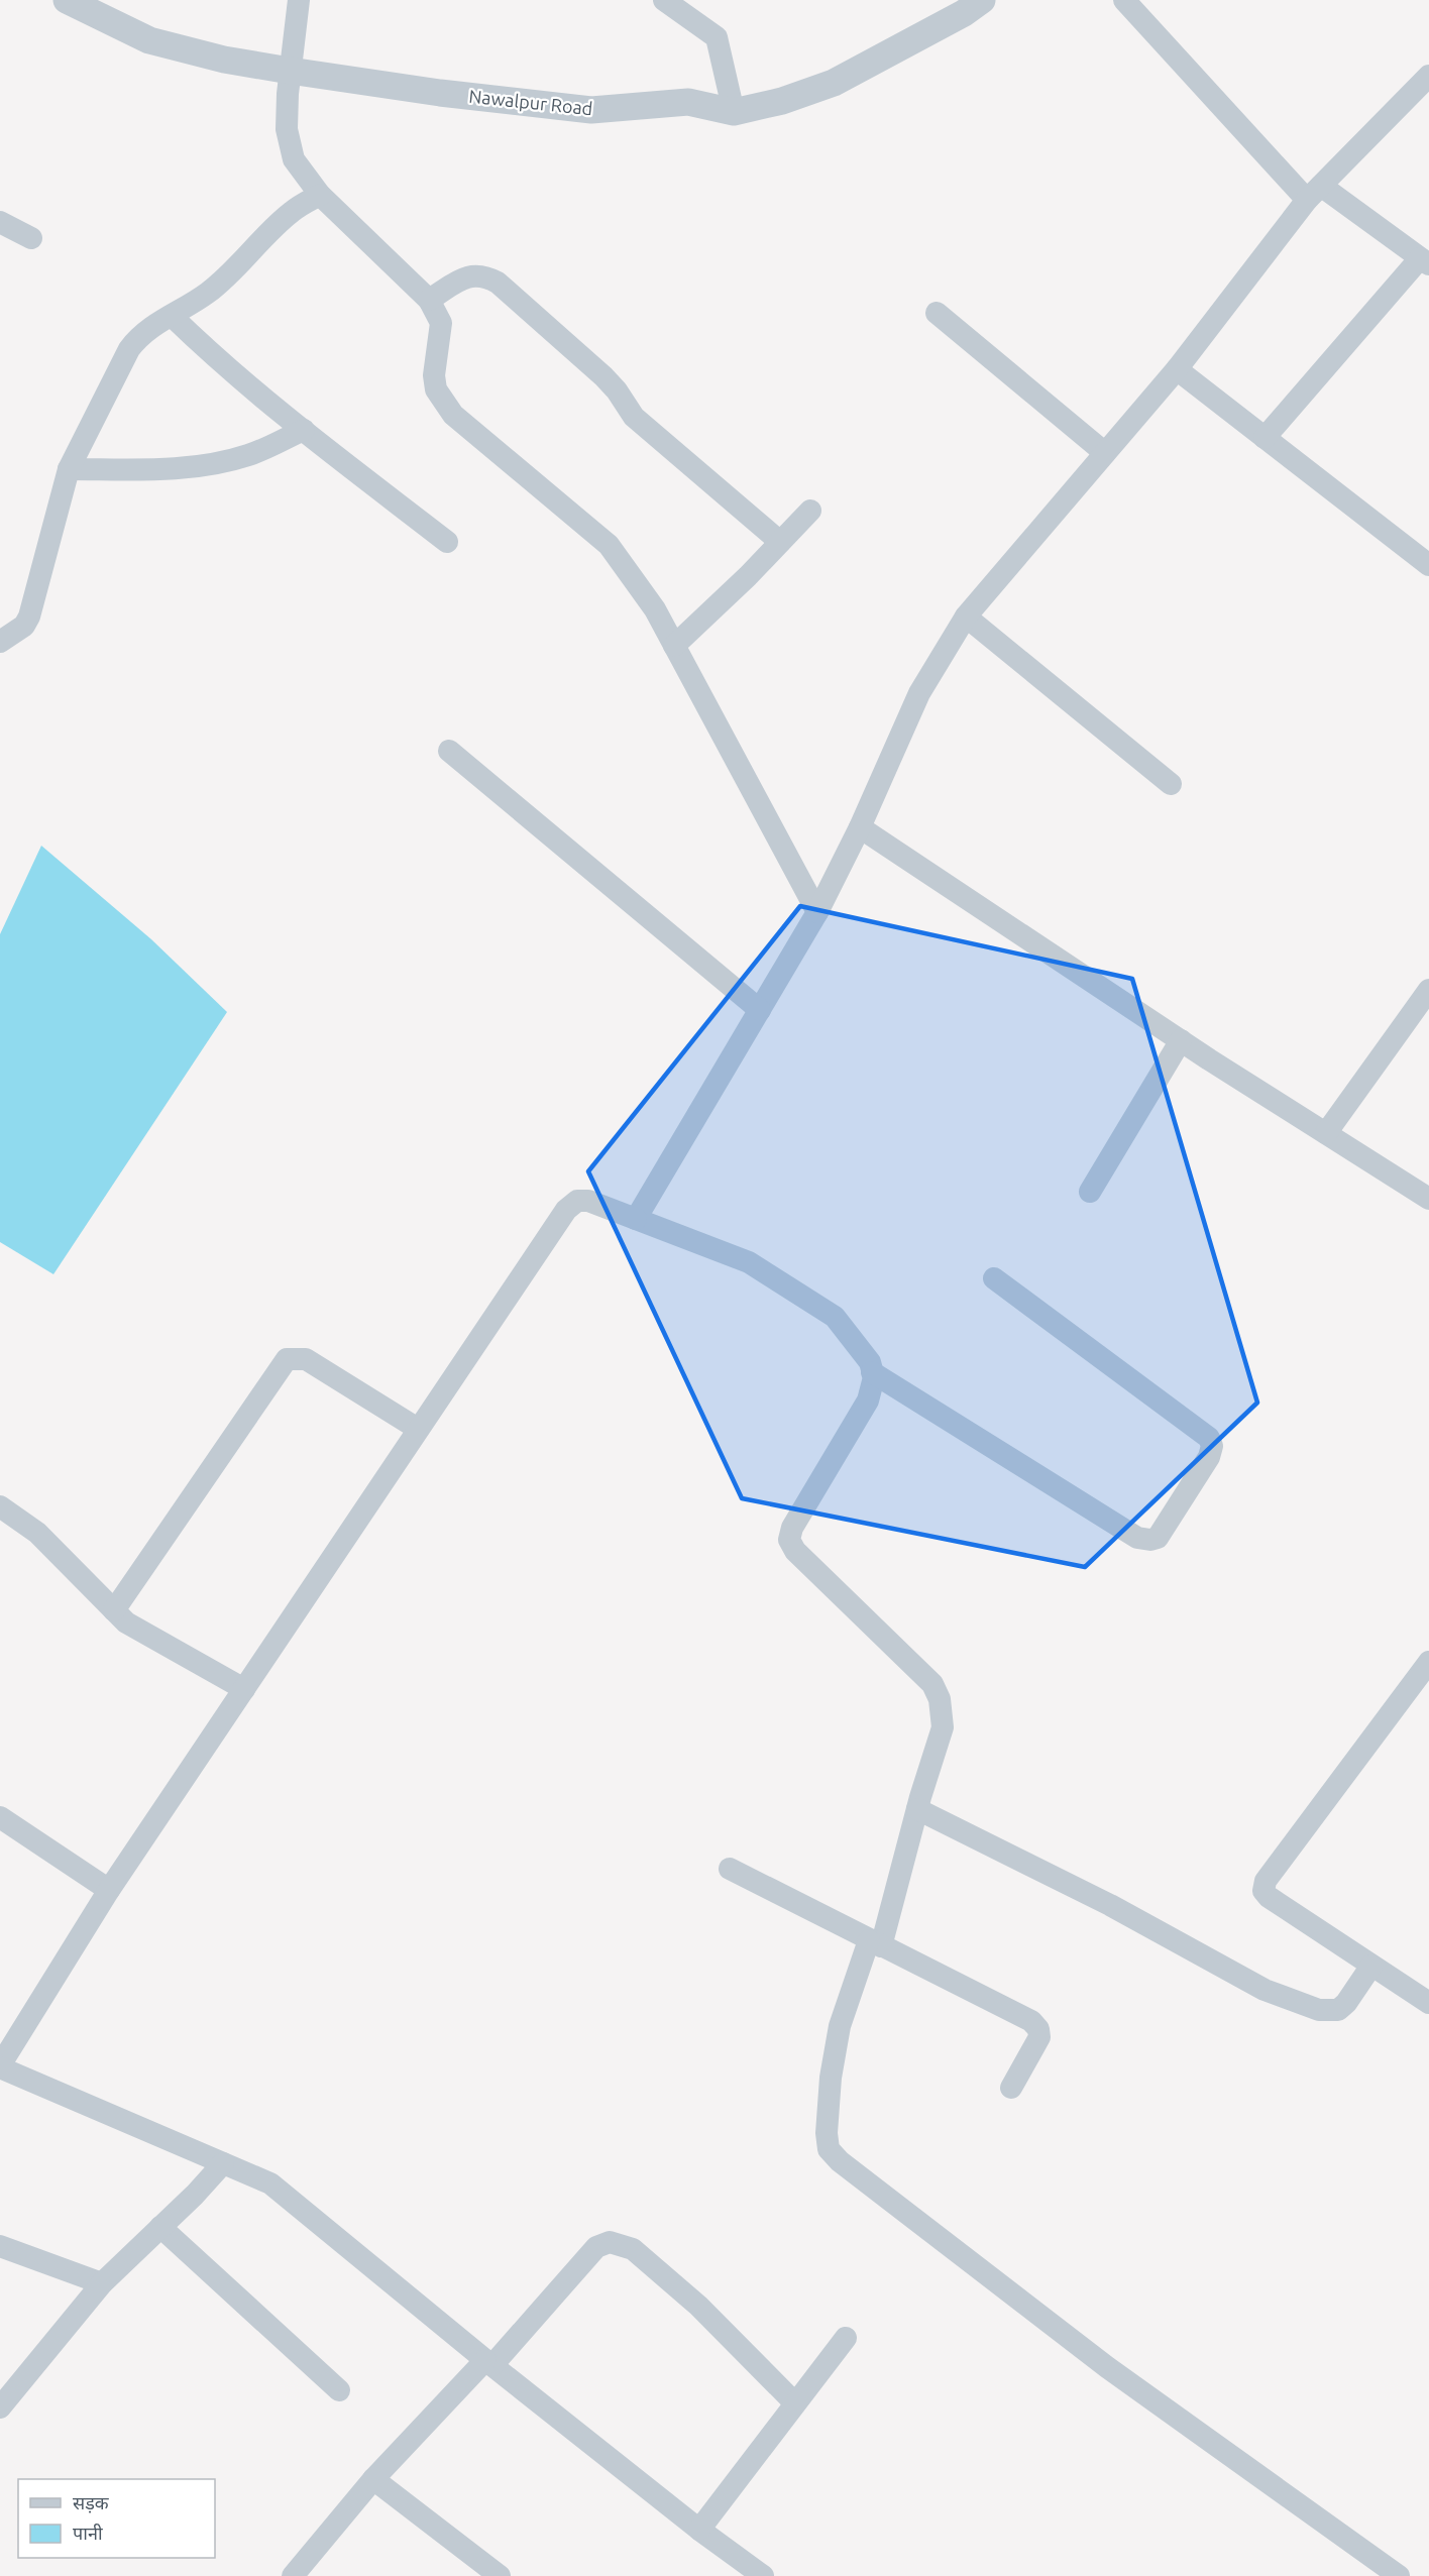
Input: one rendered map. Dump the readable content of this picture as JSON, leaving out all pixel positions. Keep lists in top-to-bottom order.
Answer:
{
  "streets": {
    "street": ["Nawalpur Road"]
  },
  "legend": ["सड़क", "पानी"]
}
